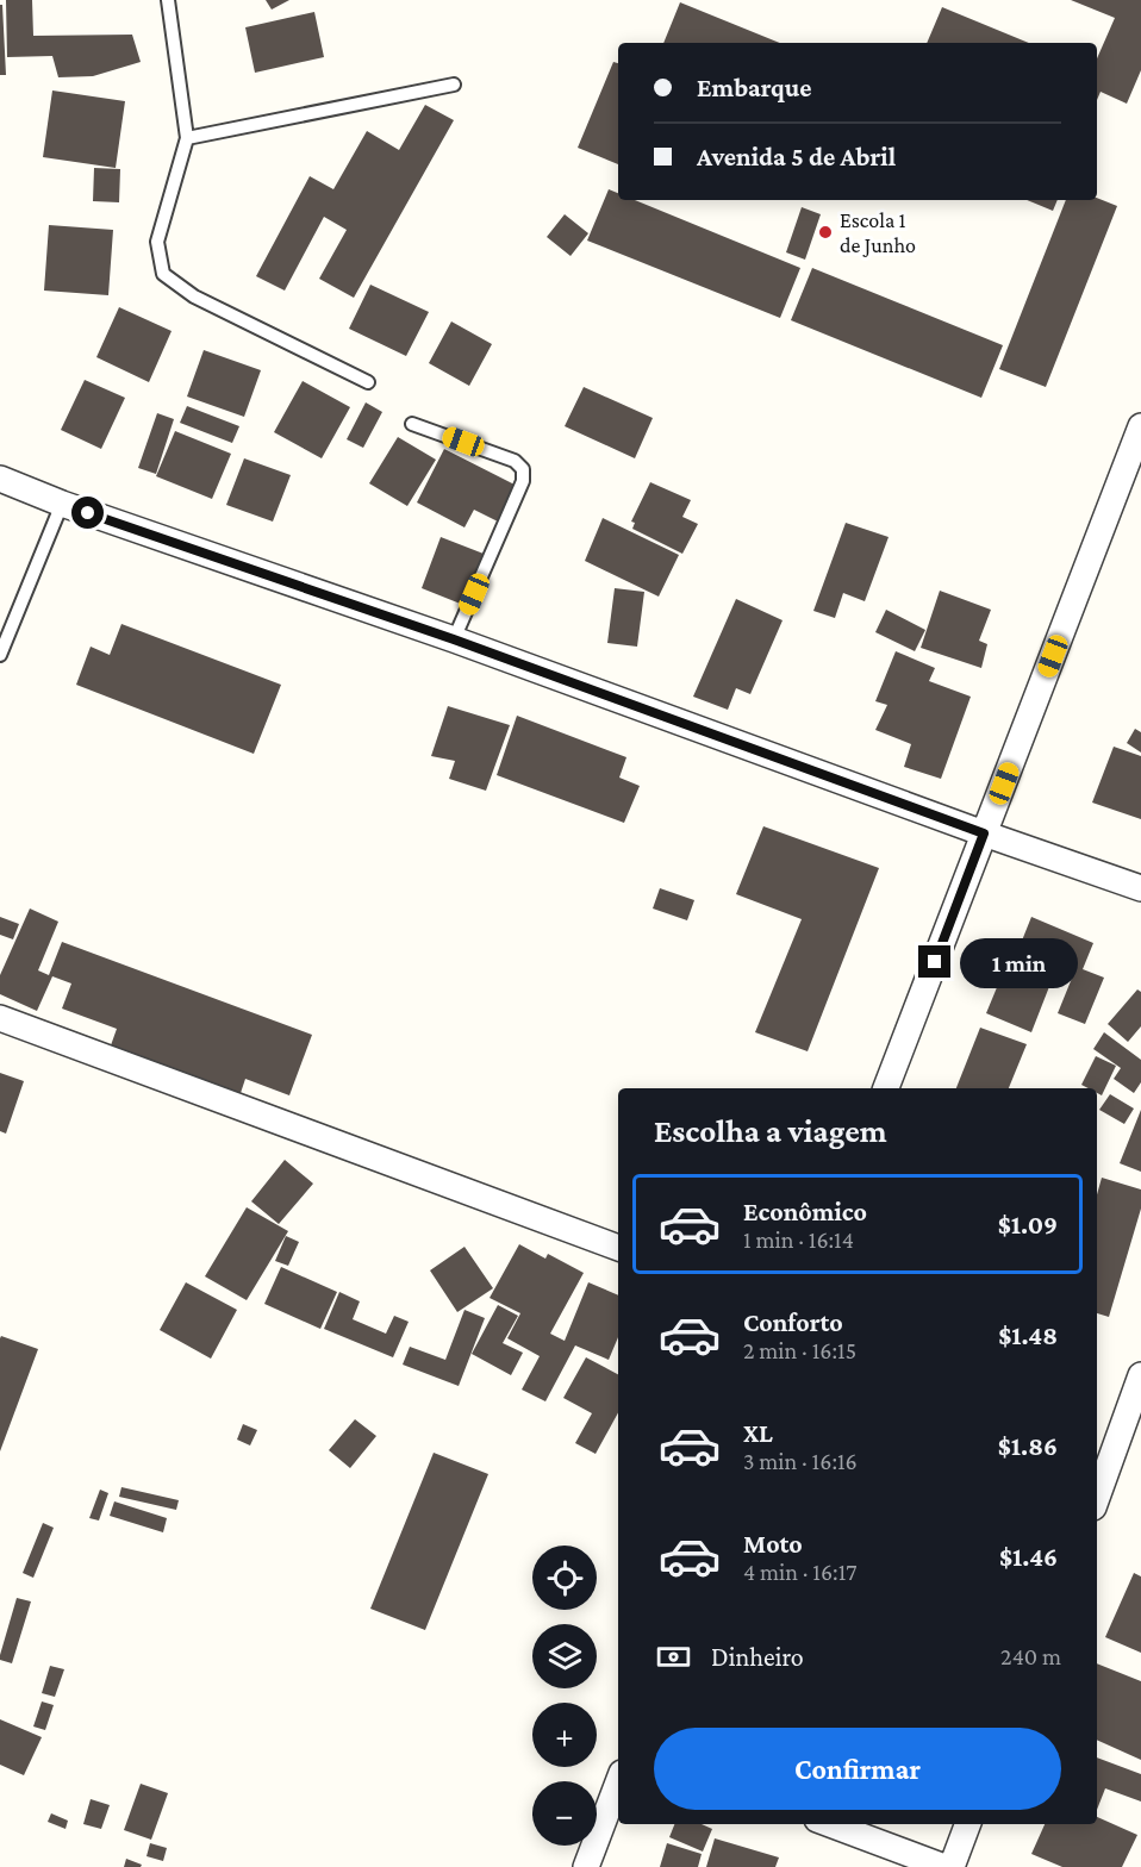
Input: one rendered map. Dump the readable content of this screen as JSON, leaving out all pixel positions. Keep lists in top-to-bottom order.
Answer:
{
  "places": ["Escola 1 de Junho"],
  "page": {
    "banner": ["Embarque", "Avenida 5 de Abril"],
    "bubble": "1 min",
    "heading": "Escolha a viagem",
    "list": [
      {
        "name": "Econômico",
        "note": "1 min · 16:14",
        "value": "$1.09"
      },
      {
        "name": "Conforto",
        "note": "2 min · 16:15",
        "value": "$1.48"
      },
      {
        "name": "XL",
        "note": "3 min · 16:16",
        "value": "$1.86"
      },
      {
        "name": "Moto",
        "note": "4 min · 16:17",
        "value": "$1.46"
      }
    ],
    "map_buttons": ["+", "−"],
    "pay": ["Dinheiro", "240 m"],
    "buttons": "Confirmar"
  }
}
